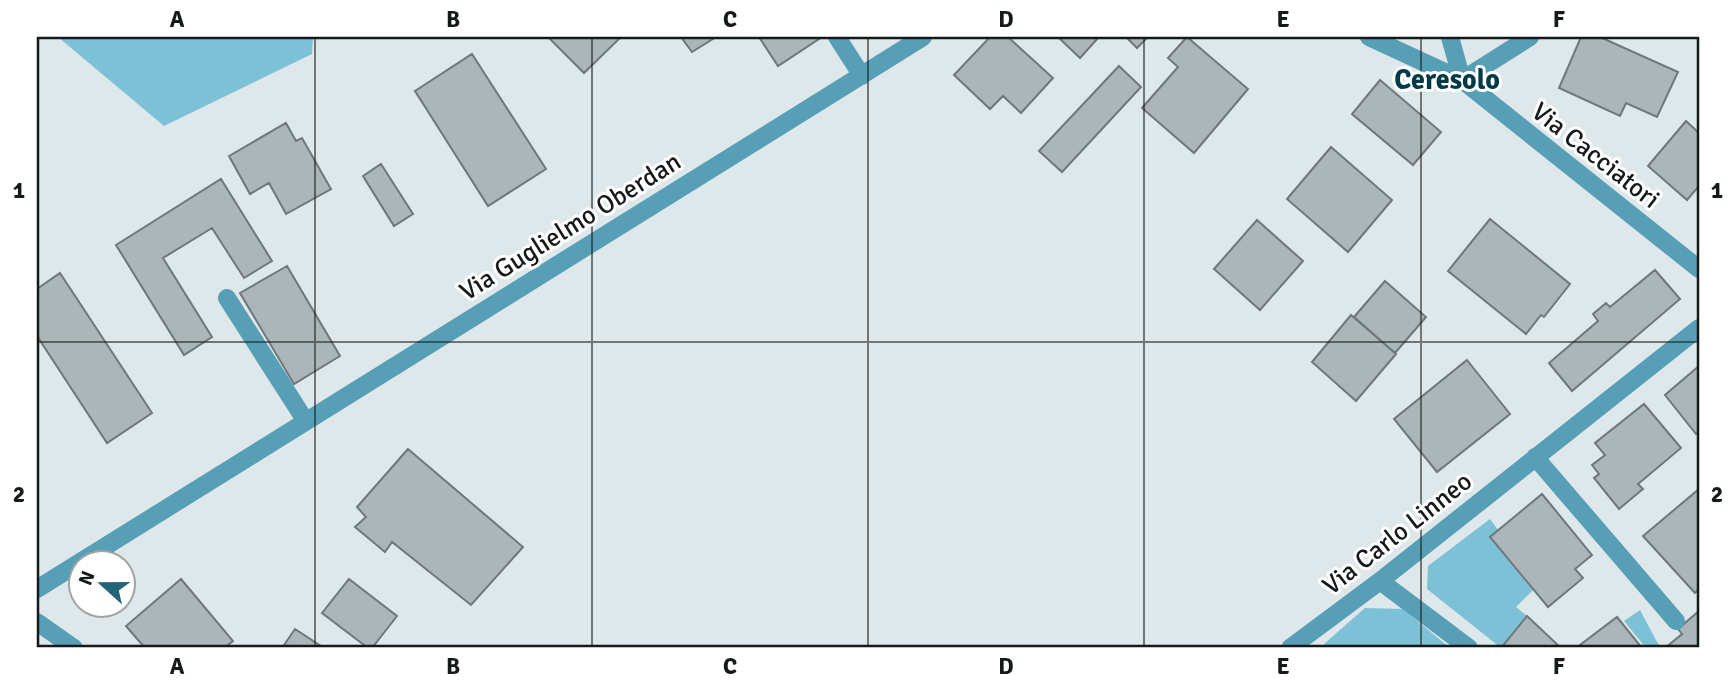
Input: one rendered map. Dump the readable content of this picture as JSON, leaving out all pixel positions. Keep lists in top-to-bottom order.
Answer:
{
  "streets": {
    "street": ["Via Cacciatori", "Via Guglielmo Oberdan", "Via Carlo Linneo"]
  },
  "districts": ["Ceresolo"],
  "north": "left",
  "grid": {
    "columns": [
      "A",
      "B",
      "C",
      "D",
      "E",
      "F"
    ],
    "rows": ["1", "2"]
  }
}
